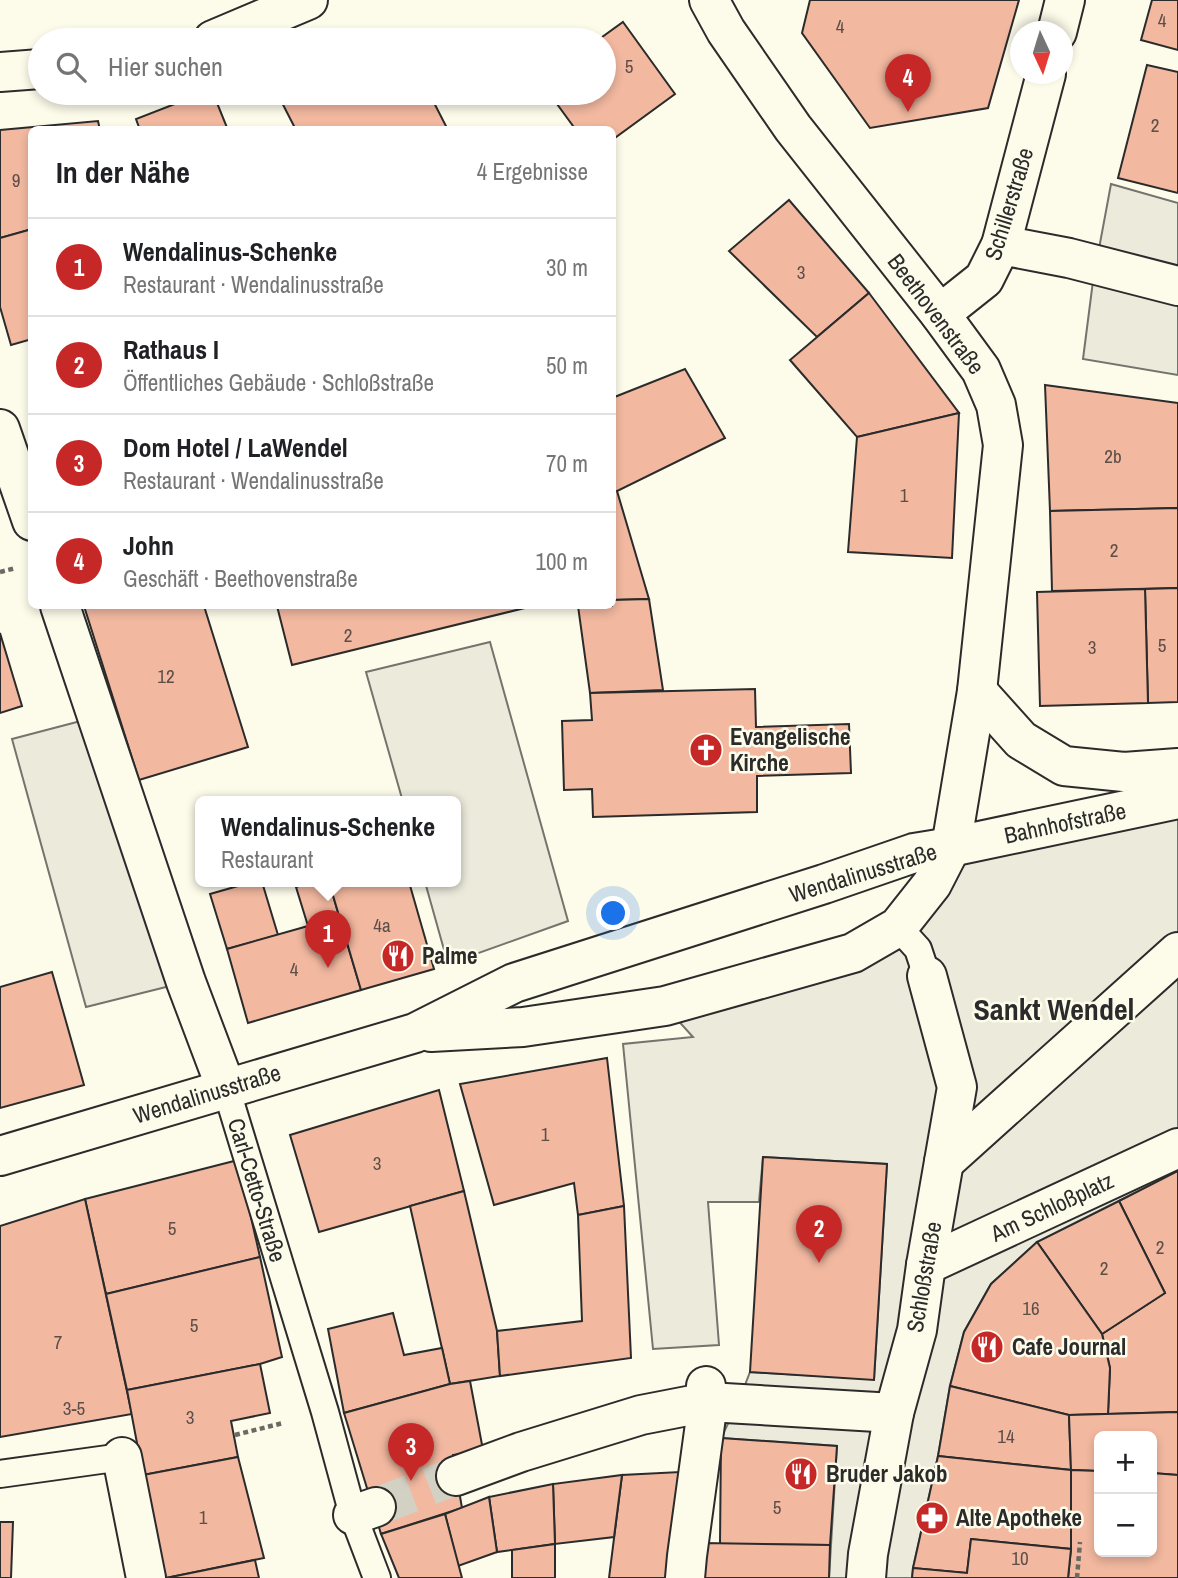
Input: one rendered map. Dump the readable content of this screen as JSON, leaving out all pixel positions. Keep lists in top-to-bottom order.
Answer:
{
  "streets": {
    "street": [
      "Schillerstraße",
      "Beethovenstraße",
      "Bahnhofstraße",
      "Wendalinusstraße",
      "Carl-Cetto-Straße",
      "Am Schloßplatz",
      "Schloßstraße"
    ]
  },
  "crossings": [
    ["Schillerstraße", "Beethovenstraße"],
    ["Beethovenstraße", "Bahnhofstraße"],
    ["Beethovenstraße", "Wendalinusstraße"],
    ["Bahnhofstraße", "Wendalinusstraße"],
    ["Wendalinusstraße", "Carl-Cetto-Straße"],
    ["Am Schloßplatz", "Schloßstraße"]
  ],
  "districts": ["Sankt Wendel"],
  "places": {
    "church": ["Evangelische Kirche"],
    "restaurant": ["Palme", "Cafe Journal", "Bruder Jakob"],
    "pharmacy": ["Alte Apotheke"]
  },
  "house_numbers": [
    "4",
    "4",
    "5",
    "2",
    "9",
    "3",
    "2b",
    "1",
    "2",
    "2",
    "5",
    "3",
    "12",
    "4a",
    "4",
    "1",
    "3",
    "5",
    "2",
    "2",
    "16",
    "5",
    "7",
    "3-5",
    "3",
    "14",
    "5",
    "1",
    "10"
  ],
  "north": "bottom",
  "page": {
    "search": "Hier suchen",
    "pins": [
      "4",
      "1",
      "2",
      "3"
    ],
    "heading": ["In der Nähe", "4 Ergebnisse"],
    "list": [
      {
        "mark": "1",
        "name": "Wendalinus-Schenke",
        "note": "Restaurant · Wendalinusstraße",
        "value": "30 m"
      },
      {
        "mark": "2",
        "name": "Rathaus I",
        "note": "Öffentliches Gebäude · Schloßstraße",
        "value": "50 m"
      },
      {
        "mark": "3",
        "name": "Dom Hotel / LaWendel",
        "note": "Restaurant · Wendalinusstraße",
        "value": "70 m"
      },
      {
        "mark": "4",
        "name": "John",
        "note": "Geschäft · Beethovenstraße",
        "value": "100 m"
      }
    ],
    "popup": ["Wendalinus-Schenke", "Restaurant"],
    "map_buttons": ["+", "−"]
  }
}
